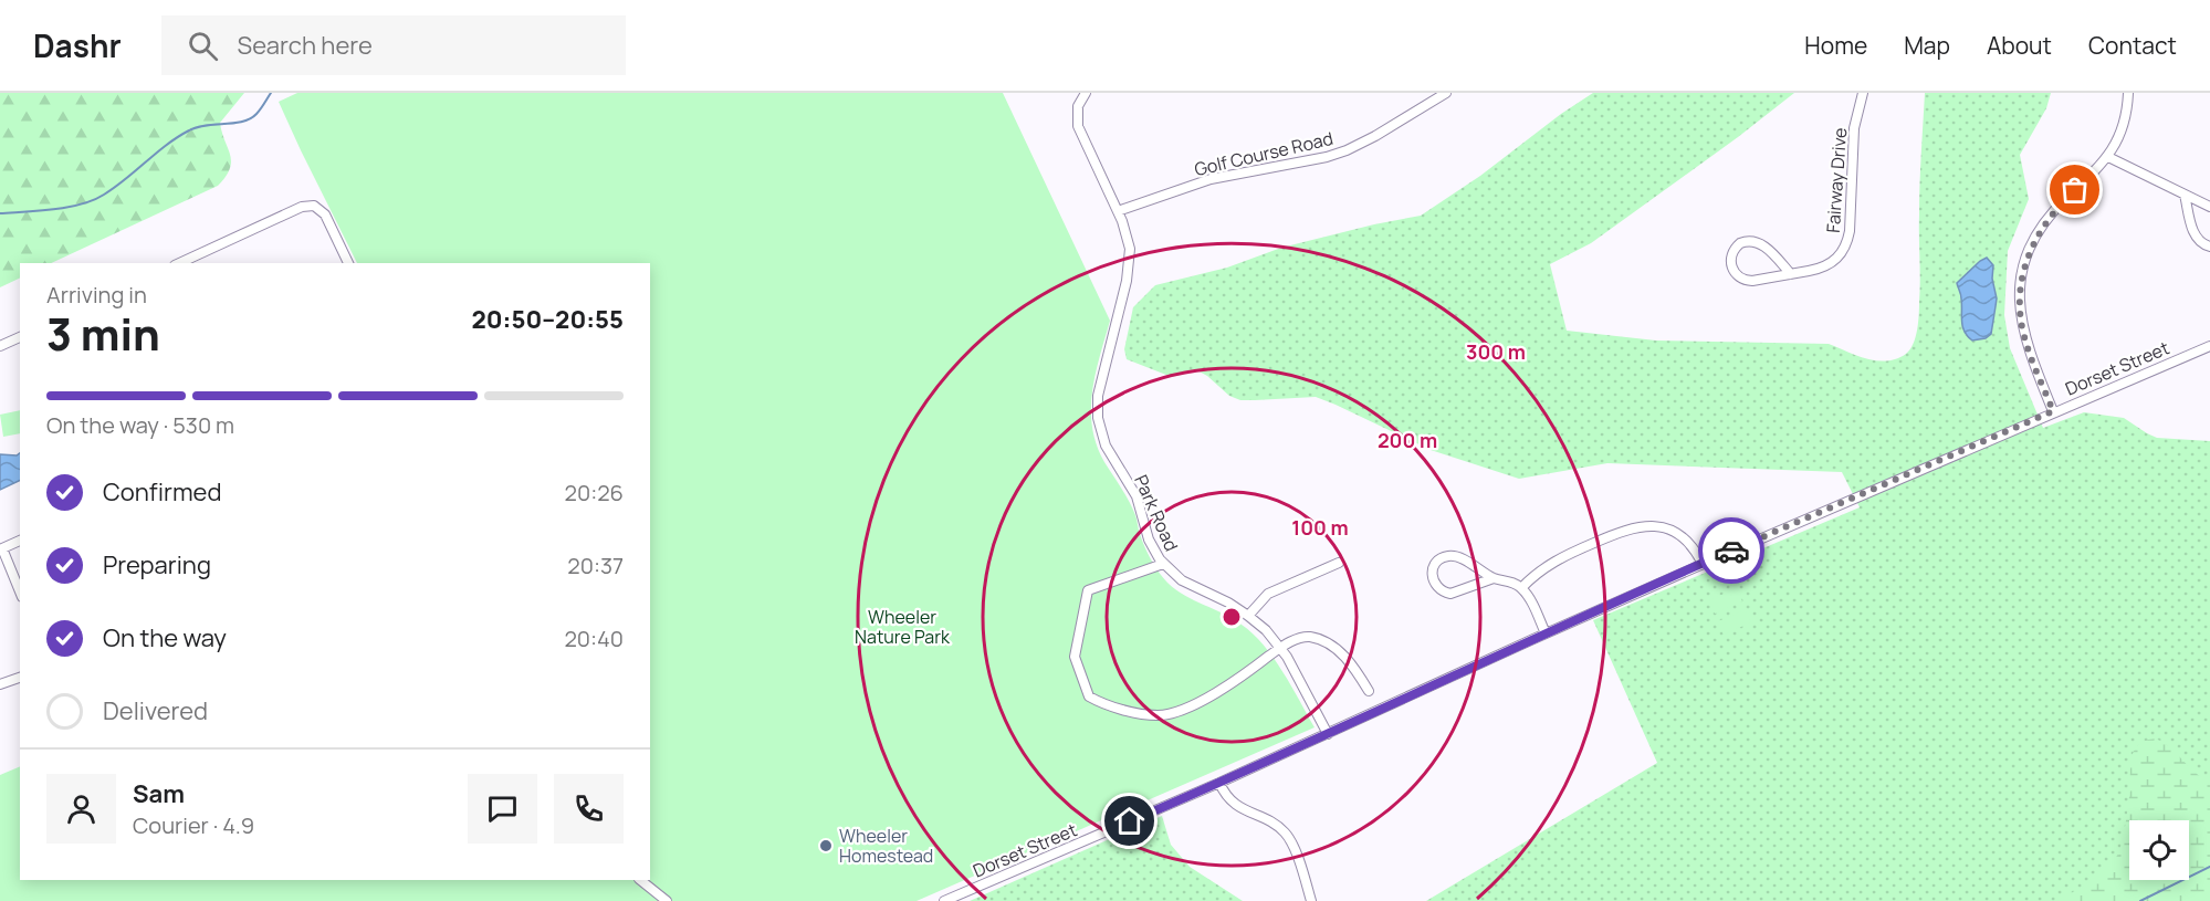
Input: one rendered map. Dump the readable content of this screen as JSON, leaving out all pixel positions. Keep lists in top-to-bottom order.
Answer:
{
  "streets": {
    "street": [
      "Golf Course Road",
      "Fairway Drive",
      "Dorset Street",
      "Park Road"
    ]
  },
  "crossings": [
    ["Golf Course Road", "Park Road"],
    ["Dorset Street", "Park Road"]
  ],
  "parks": ["Wheeler Nature Park"],
  "places": ["Wheeler Homestead"],
  "page": {
    "header": "Dashr",
    "search": "Search here",
    "nav": [
      "Home",
      "Map",
      "About",
      "Contact"
    ],
    "heading": ["3 min", "Arriving in", "20:50–20:55"],
    "panel": ["Sam", "Courier · 4.9"],
    "bar": "On the way · 530 m",
    "list": [
      ["Confirmed", "20:26"],
      ["Preparing", "20:37"],
      ["On the way", "20:40"],
      "Delivered"
    ]
  },
  "rings": ["300 m", "200 m", "100 m"]
}
